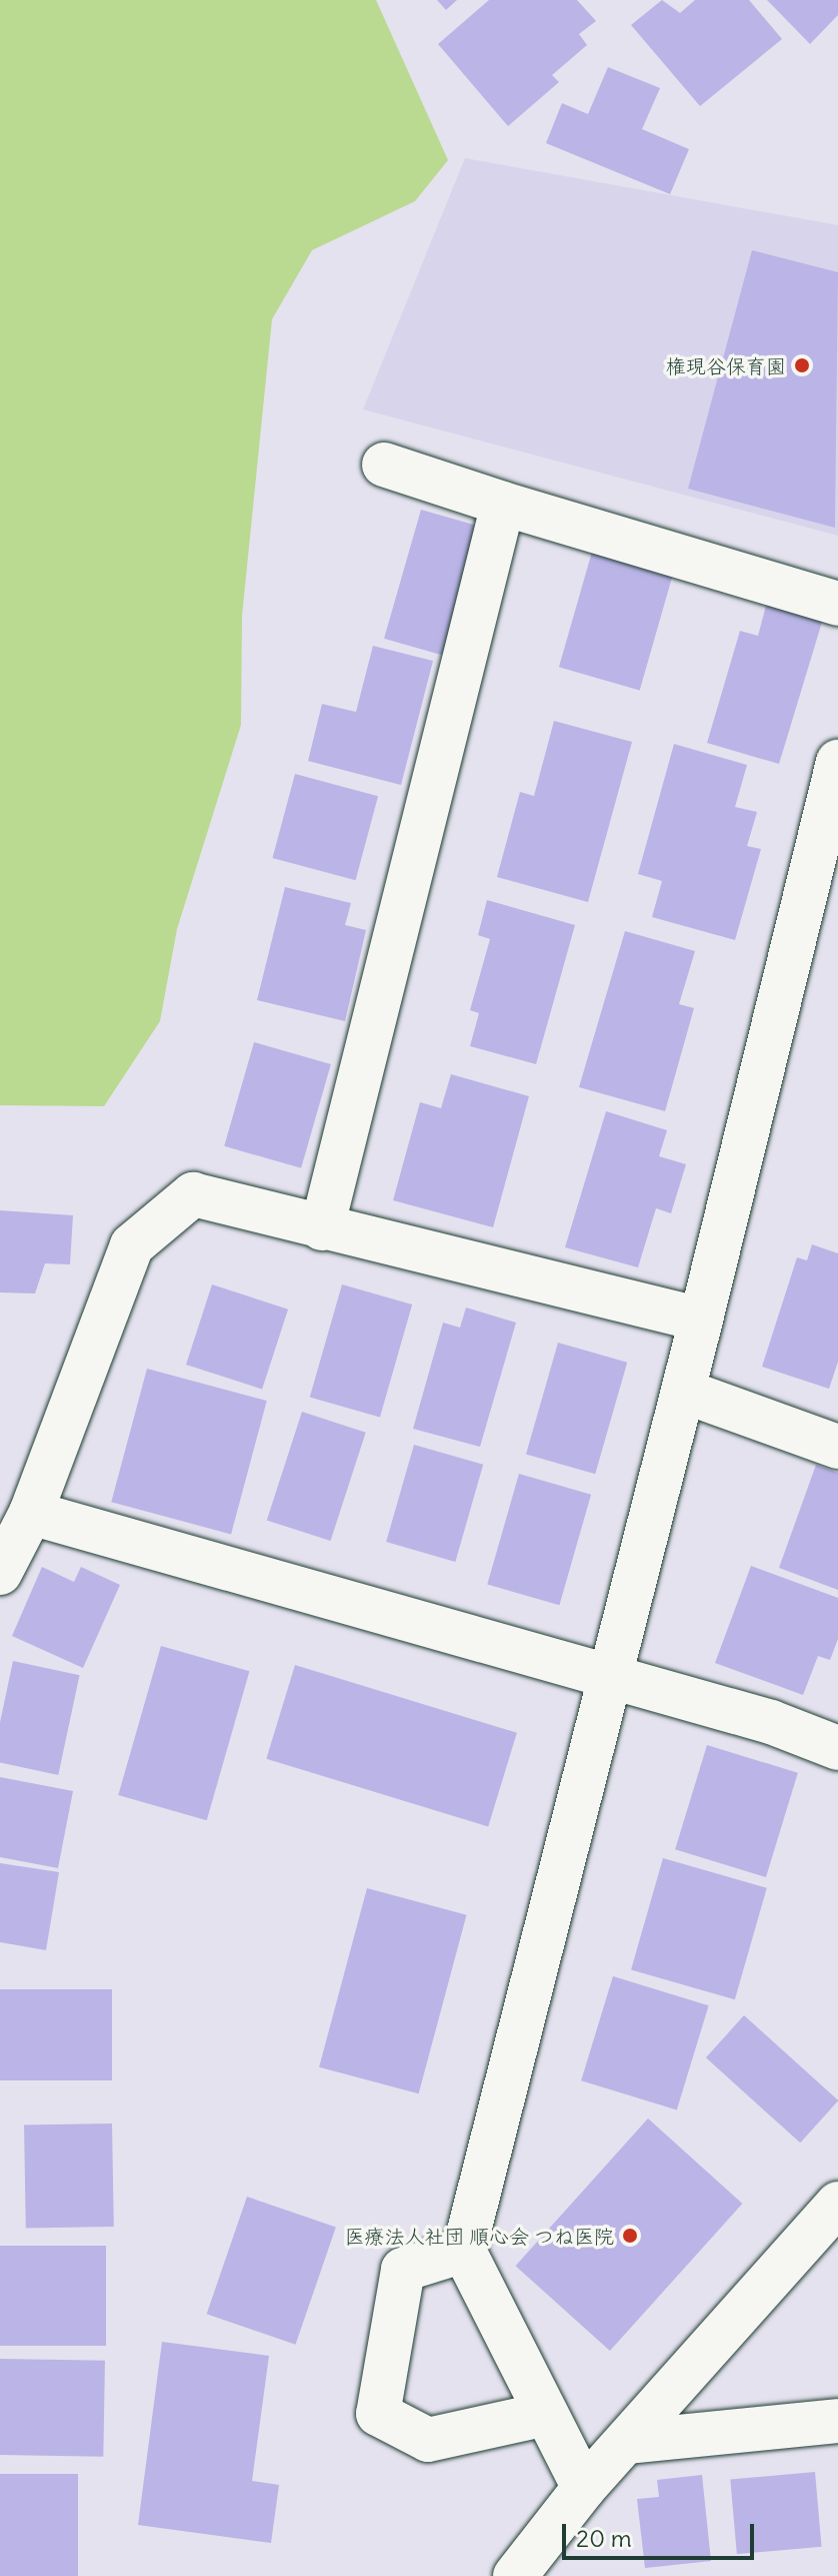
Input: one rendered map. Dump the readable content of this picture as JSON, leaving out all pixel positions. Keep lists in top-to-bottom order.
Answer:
{
  "places": ["権現谷保育園", "医療法人社団 順心会 つね医院"],
  "scale_bar": "20 m"
}
